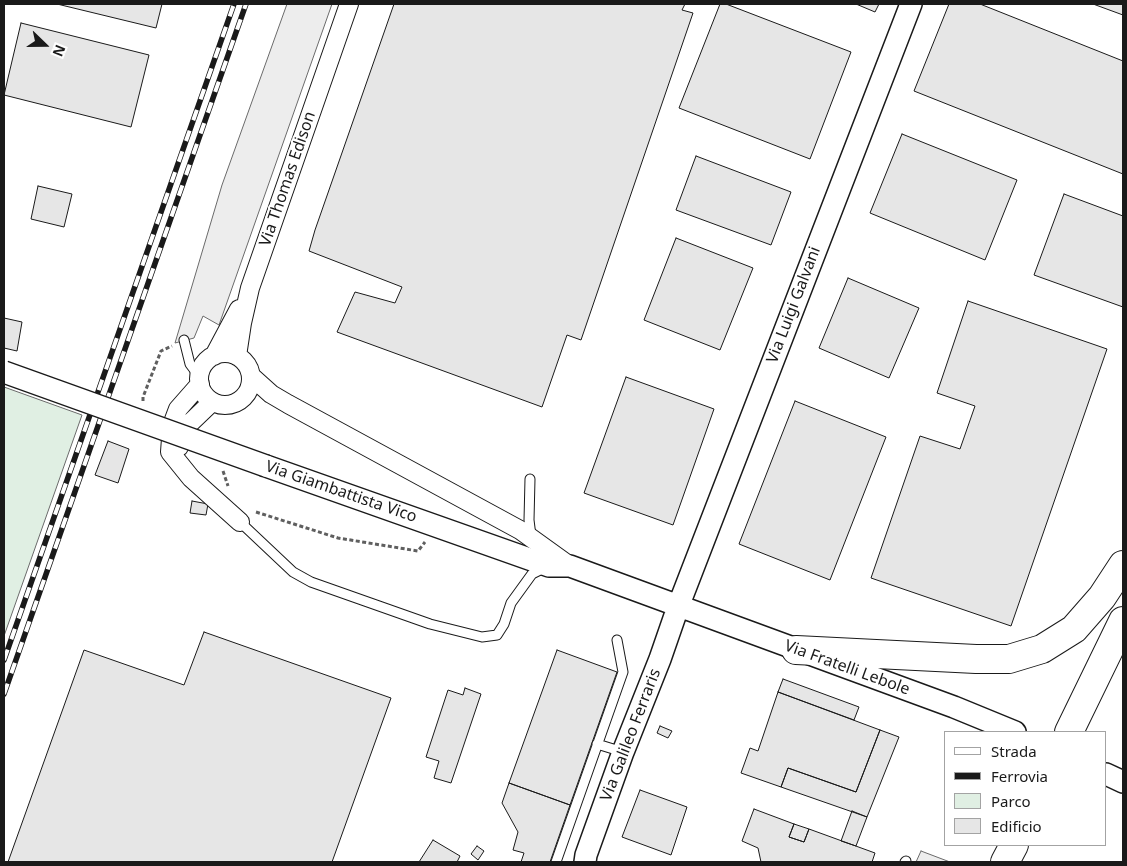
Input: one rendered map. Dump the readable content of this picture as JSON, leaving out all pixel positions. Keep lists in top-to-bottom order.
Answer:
{
  "streets": {
    "street": [
      "Via Thomas Edison",
      "Via Luigi Galvani",
      "Via Giambattista Vico",
      "Via Fratelli Lebole",
      "Via Galileo Ferraris"
    ]
  },
  "crossings": [
    ["Via Luigi Galvani", "Via Giambattista Vico"],
    ["Via Luigi Galvani", "Via Fratelli Lebole"],
    ["Via Luigi Galvani", "Via Galileo Ferraris"],
    ["Via Giambattista Vico", "Via Fratelli Lebole"],
    ["Via Giambattista Vico", "Via Galileo Ferraris"],
    ["Via Fratelli Lebole", "Via Galileo Ferraris"]
  ],
  "legend": [
    "Strada",
    "Ferrovia",
    "Parco",
    "Edificio"
  ],
  "north": "right"
}
